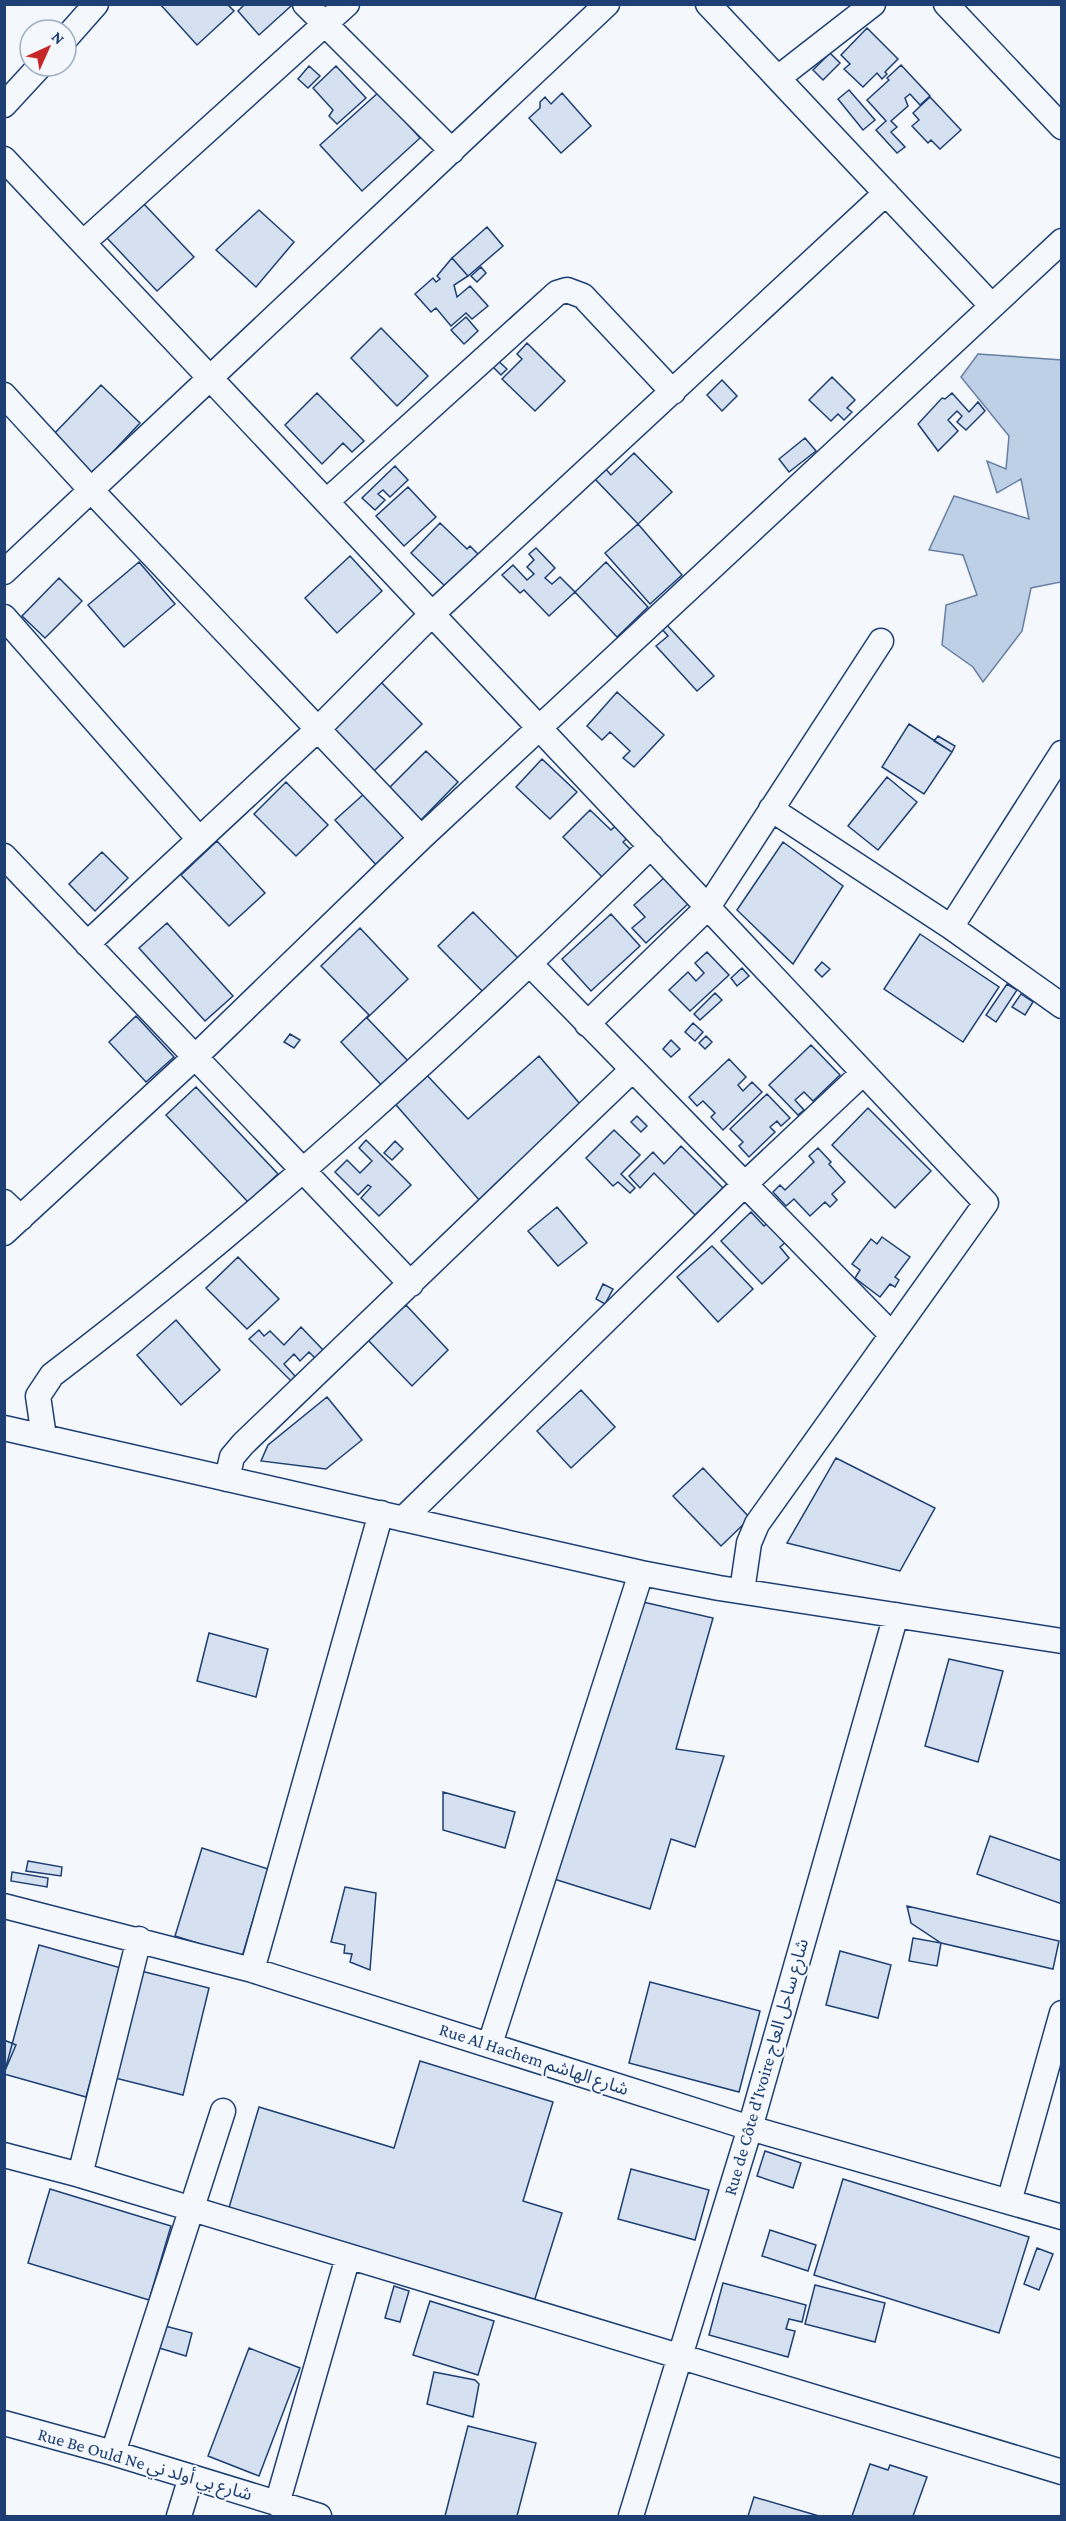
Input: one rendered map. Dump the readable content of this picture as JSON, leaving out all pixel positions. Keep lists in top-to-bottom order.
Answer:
{
  "streets": {
    "street": ["Rue Al Hachem شارع الهاشم", "Rue de Côte d'Ivoire شارع ساحل العاج", "Rue Be Ould Ne شارع بي أولد ني"]
  },
  "crossings": [
    ["Rue Al Hachem شارع الهاشم", "Rue de Côte d'Ivoire شارع ساحل العاج"]
  ],
  "north": "top right"
}
